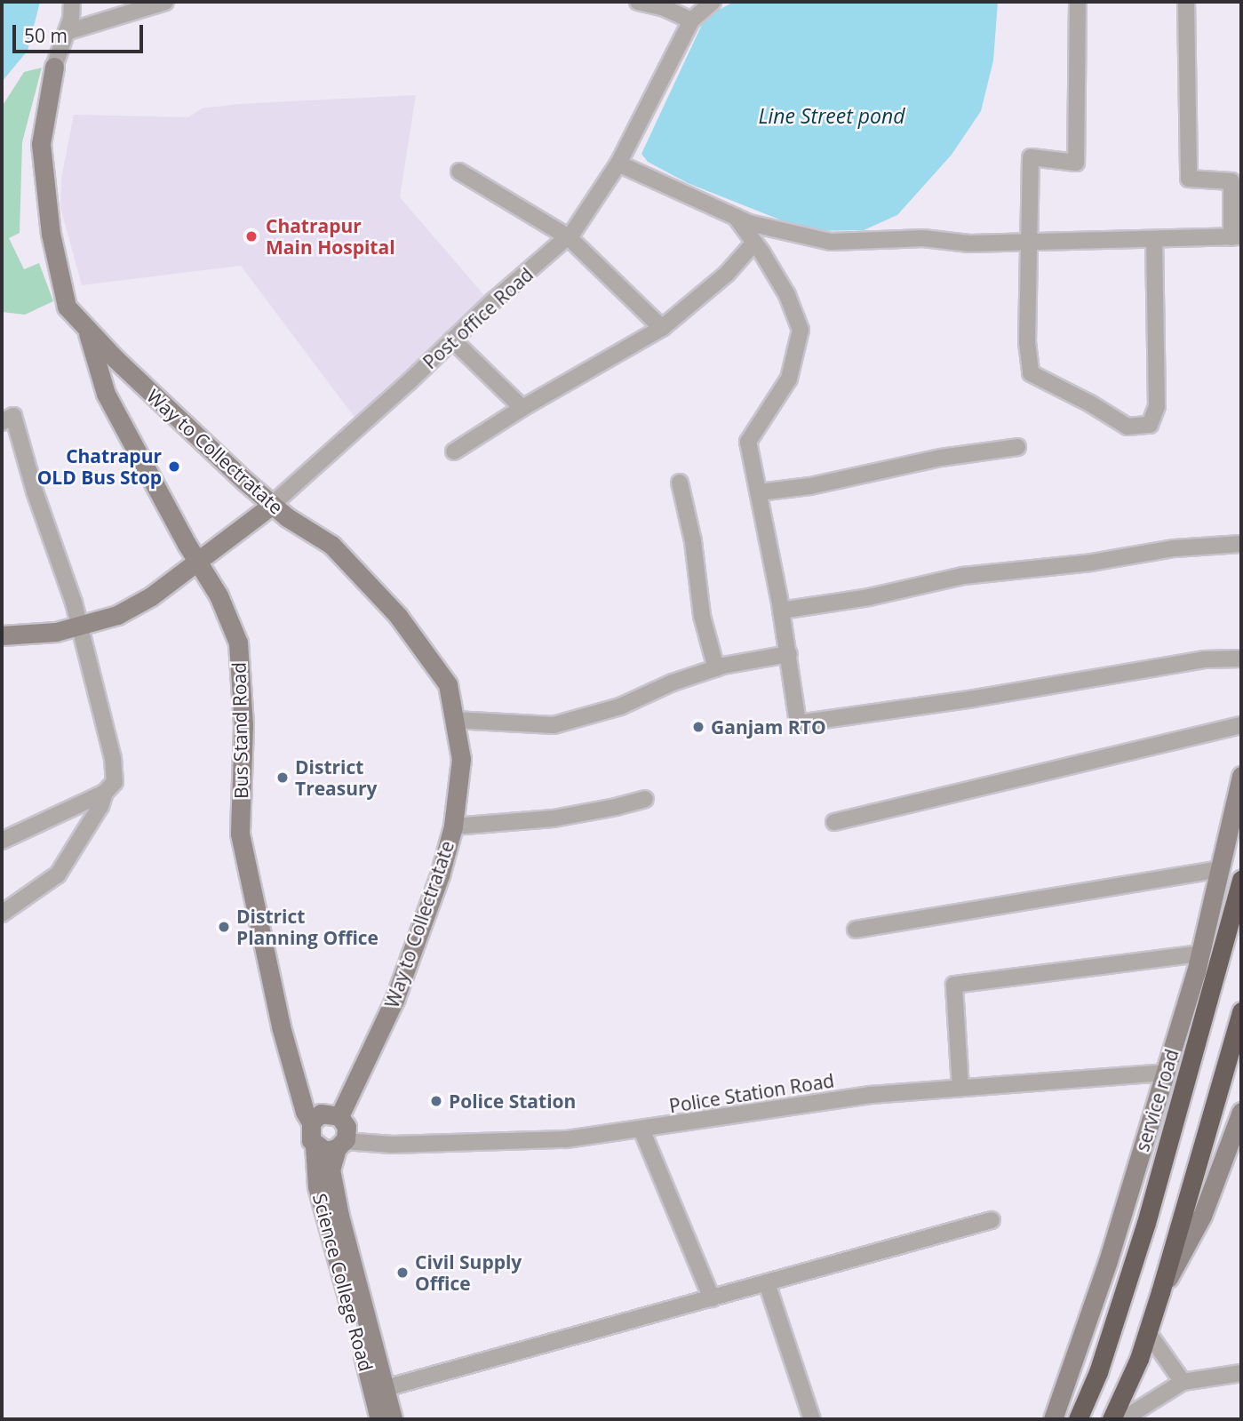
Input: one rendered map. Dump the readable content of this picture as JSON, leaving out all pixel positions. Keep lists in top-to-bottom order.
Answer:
{
  "streets": {
    "main road": [
      "Post office Road",
      "Way to Collectratate",
      "Bus Stand Road",
      "service road",
      "Science College Road"
    ],
    "street": ["Police Station Road"]
  },
  "crossings": [
    ["Post office Road", "Way to Collectratate"],
    ["Post office Road", "Bus Stand Road"],
    ["Way to Collectratate", "Bus Stand Road"],
    ["Way to Collectratate", "Police Station Road"],
    ["Way to Collectratate", "Science College Road"],
    ["Bus Stand Road", "Police Station Road"],
    ["Bus Stand Road", "Science College Road"],
    ["Police Station Road", "service road"],
    ["Police Station Road", "Science College Road"]
  ],
  "water": ["Line Street pond"],
  "places": [
    "Chatrapur Main Hospital",
    "Chatrapur OLD Bus Stop",
    "Ganjam RTO",
    "District Treasury",
    "District Planning Office",
    "Police Station",
    "Civil Supply Office"
  ],
  "scale_bar": "50 m"
}
